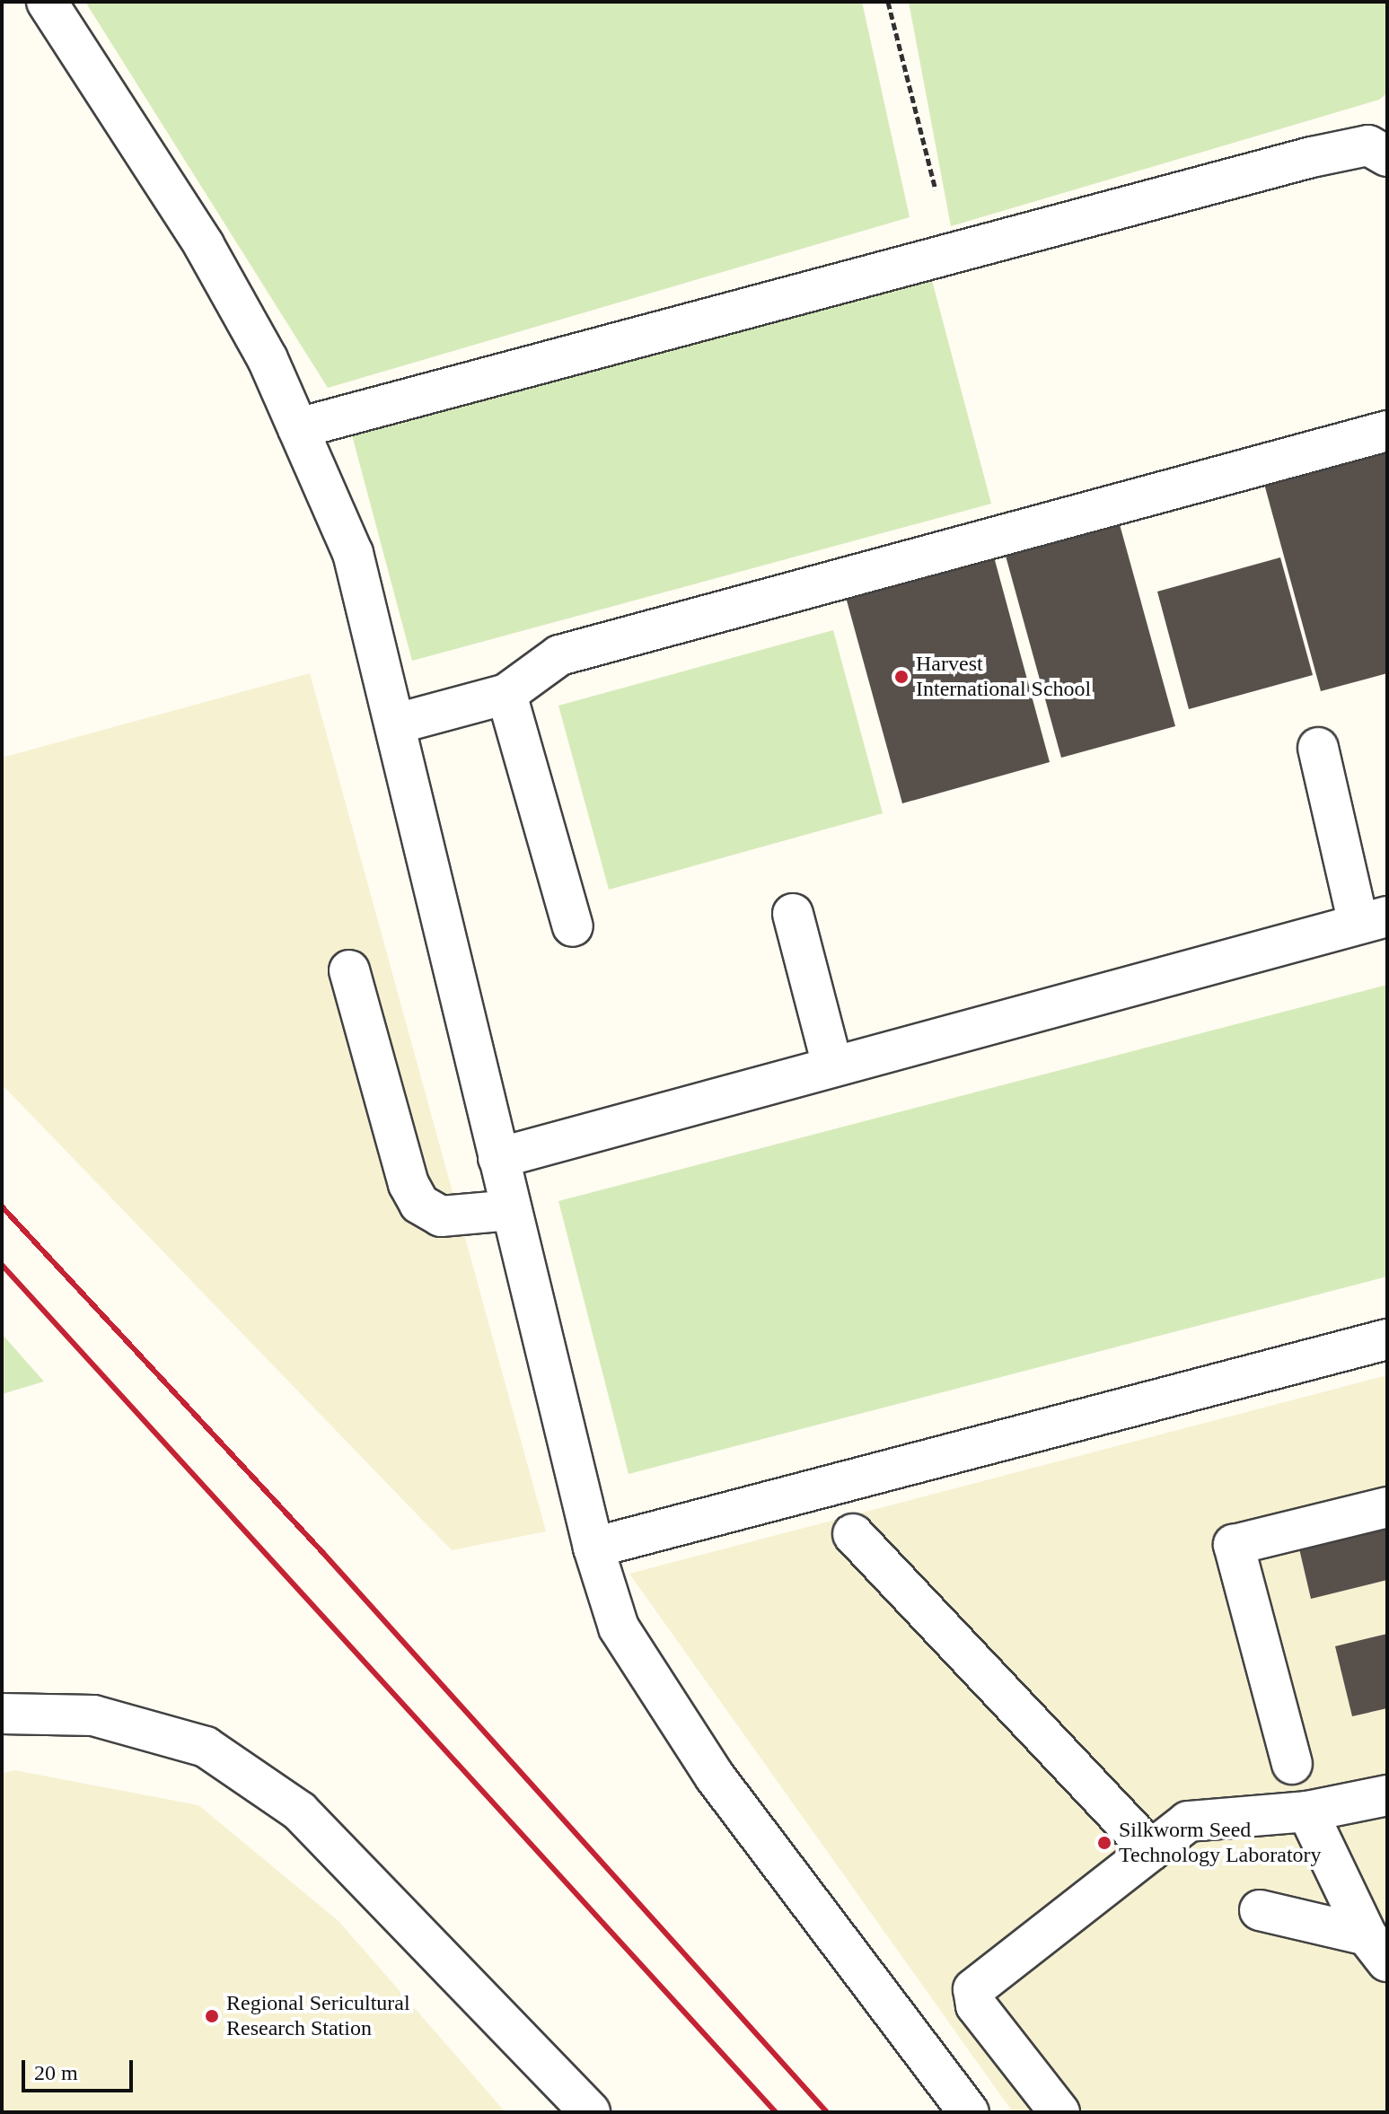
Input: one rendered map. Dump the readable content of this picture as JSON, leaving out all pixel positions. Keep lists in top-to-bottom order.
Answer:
{
  "places": ["Harvest International School", "Silkworm Seed Technology Laboratory", "Regional Sericultural Research Station"],
  "scale_bar": "20 m"
}
